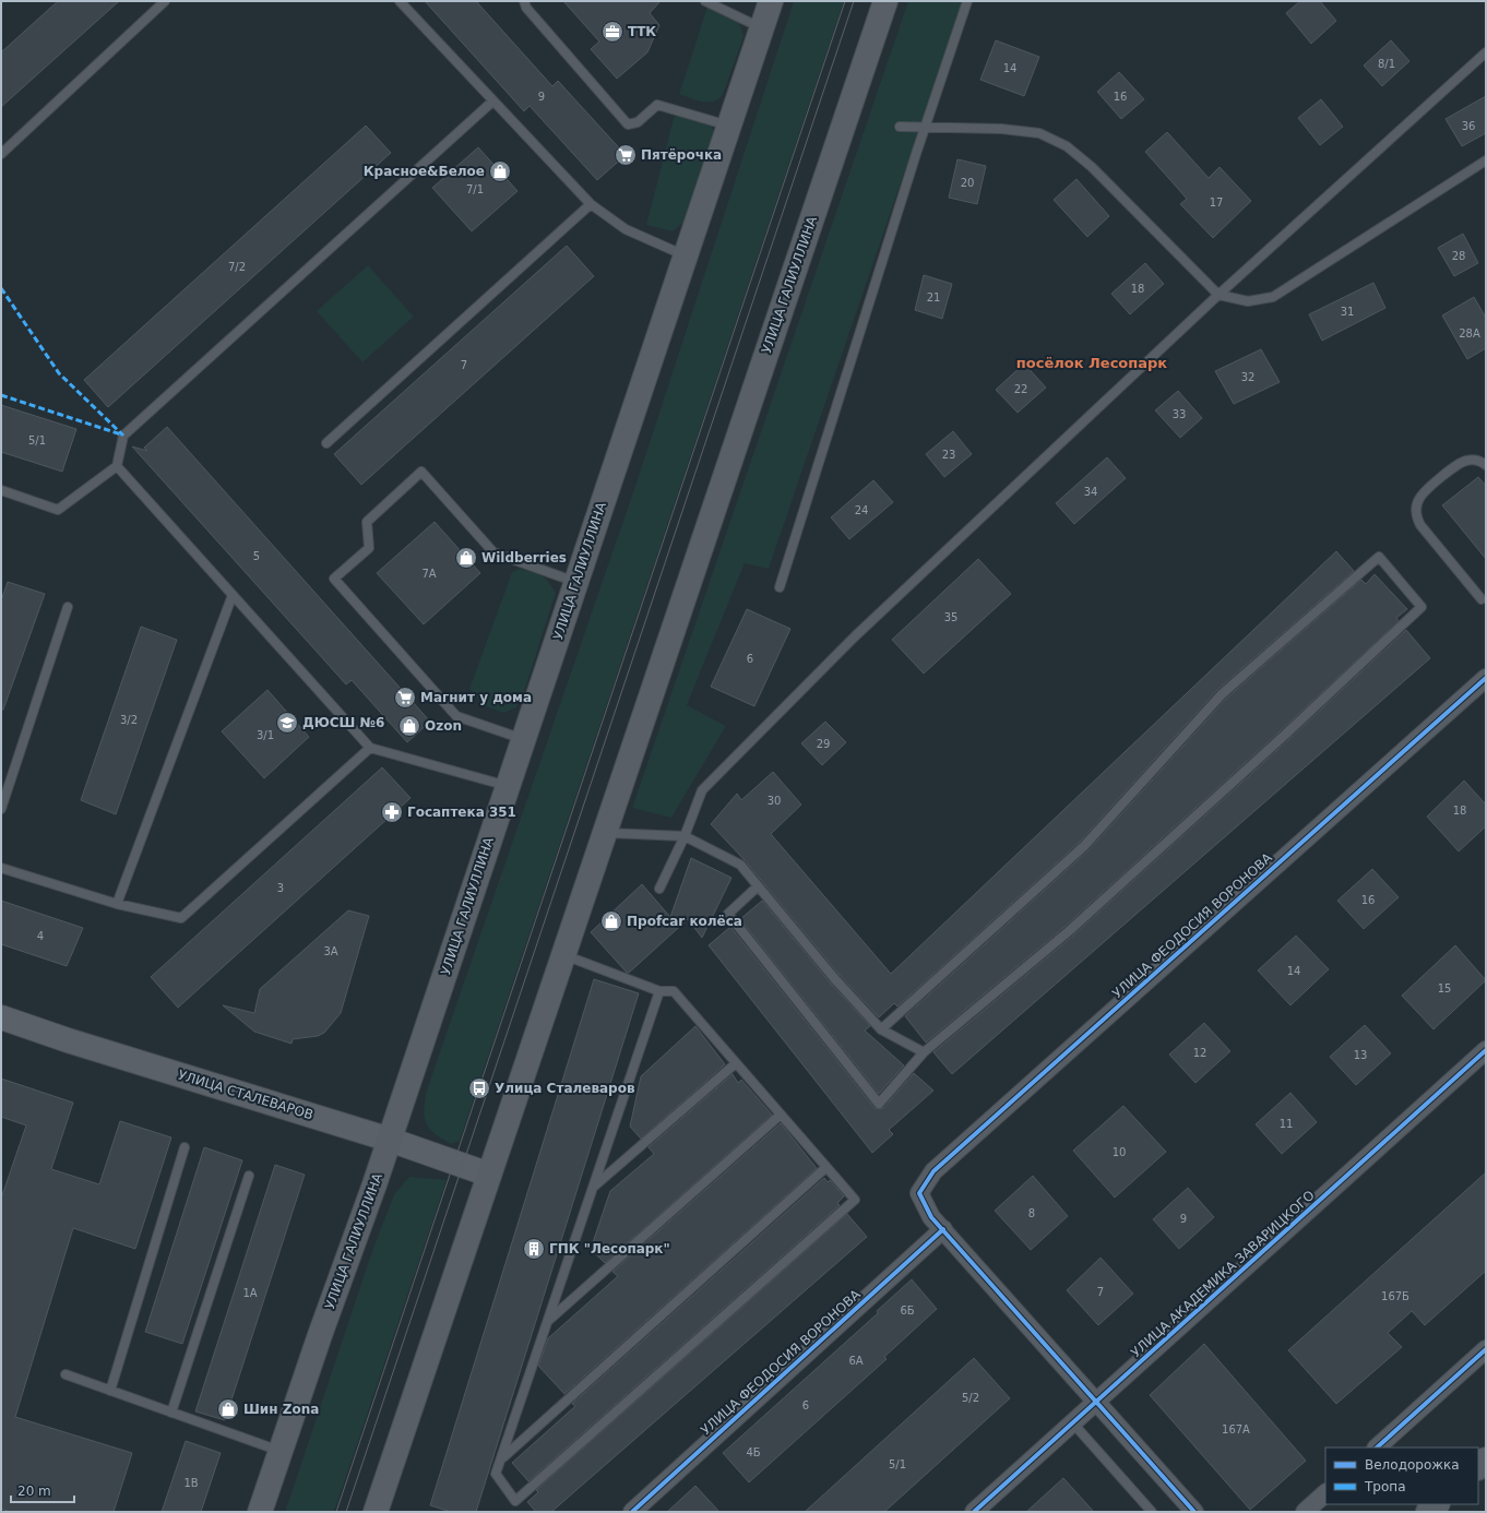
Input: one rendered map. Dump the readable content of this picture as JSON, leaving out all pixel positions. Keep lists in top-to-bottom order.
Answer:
{
  "streets": {
    "main road": ["УЛИЦА ГАЛИУЛЛИНА", "УЛИЦА СТАЛЕВАРОВ"],
    "street": ["УЛИЦА ФЕОДОСИЯ ВОРОНОВА", "УЛИЦА АКАДЕМИКА ЗАВАРИЦКОГО"]
  },
  "crossings": [
    ["УЛИЦА ГАЛИУЛЛИНА", "УЛИЦА СТАЛЕВАРОВ"]
  ],
  "districts": ["посёлок Лесопарк"],
  "places": {
    "office": ["ТТК"],
    "supermarket": ["Пятёрочка", "Магнит у дома"],
    "shop": [
      "Красное&Белое",
      "Wildberries",
      "Ozon",
      "Проfcar колёса",
      "Шин Zona"
    ],
    "school or university": ["ДЮСШ №6"],
    "pharmacy": ["Госаптека 351"],
    "bus stop": ["Улица Сталеваров"],
    "building": ["ГПК \"Лесопарк\""]
  },
  "house_numbers": [
    "8/1",
    "14",
    "9",
    "16",
    "36",
    "20",
    "7/1",
    "17",
    "28",
    "7/2",
    "18",
    "21",
    "31",
    "28А",
    "7",
    "32",
    "22",
    "33",
    "5/1",
    "23",
    "34",
    "24",
    "5",
    "7А",
    "35",
    "6",
    "3/2",
    "3/1",
    "29",
    "30",
    "18",
    "3",
    "16",
    "4",
    "3А",
    "14",
    "15",
    "12",
    "13",
    "11",
    "10",
    "8",
    "9",
    "7",
    "1А",
    "167Б",
    "6Б",
    "6А",
    "5/2",
    "6",
    "167А",
    "4Б",
    "5/1",
    "1В"
  ],
  "legend": ["Велодорожка", "Тропа"],
  "scale_bar": "20 m"
}
